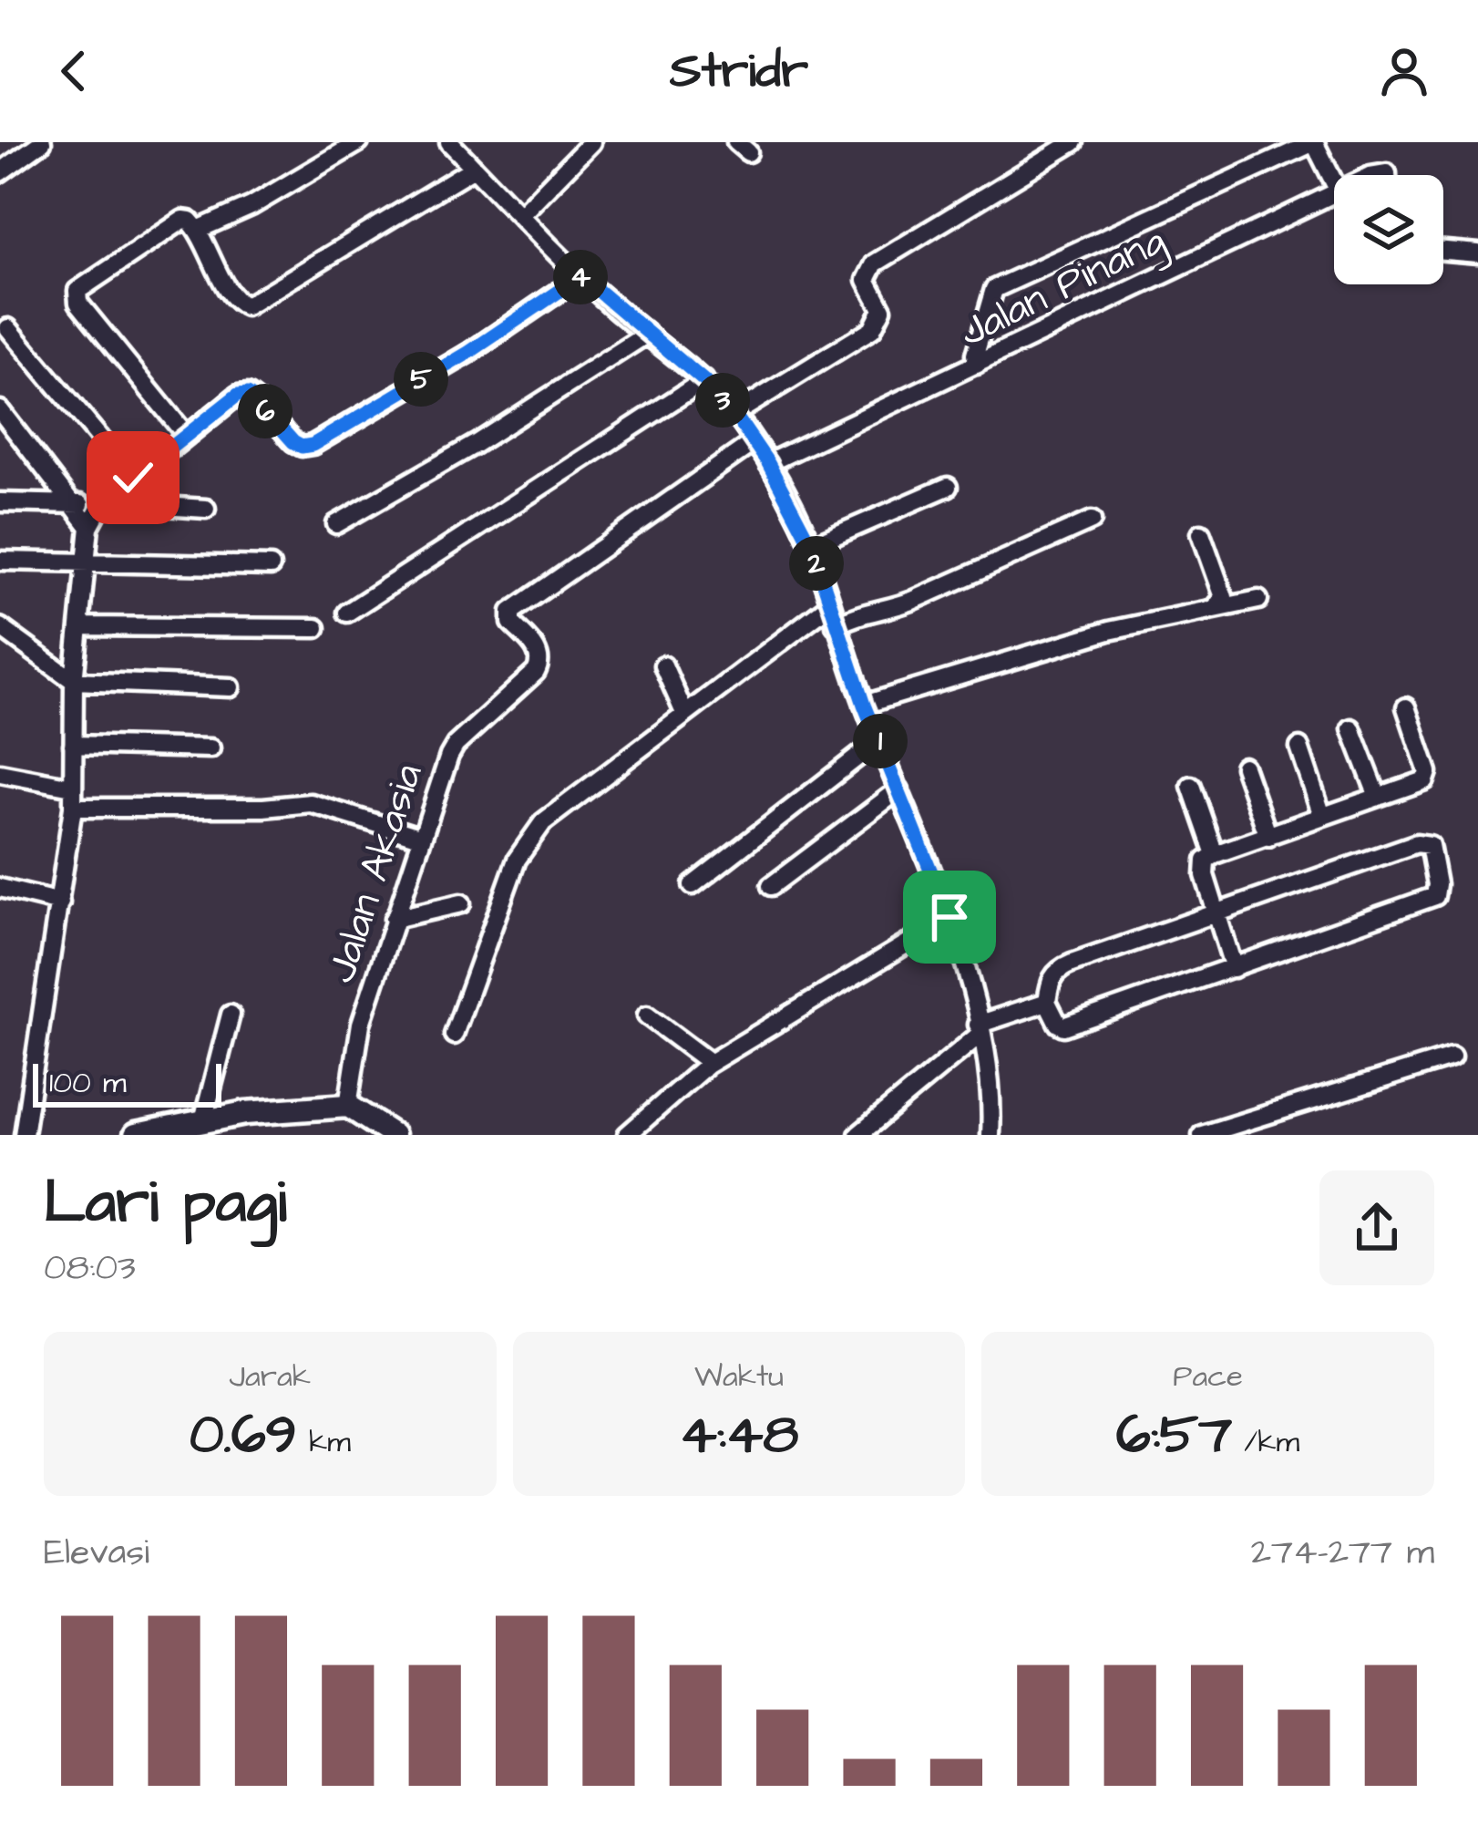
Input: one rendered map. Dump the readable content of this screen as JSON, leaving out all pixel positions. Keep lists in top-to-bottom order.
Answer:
{
  "streets": {
    "street": ["Jalan Pinang", "Jalan Akasia"]
  },
  "scale_bar": "100 m",
  "page": {
    "header": "Stridr",
    "pins": [
      "4",
      "5",
      "3",
      "6",
      "2",
      "1"
    ],
    "scale": "100 m",
    "heading": ["Lari pagi", "08:03"],
    "stats": [
      ["Jarak", "0.69 km"],
      ["Waktu", "4:48"],
      ["Pace", "6:57 /km"]
    ],
    "chart": ["Elevasi", "274–277 m"]
  }
}
